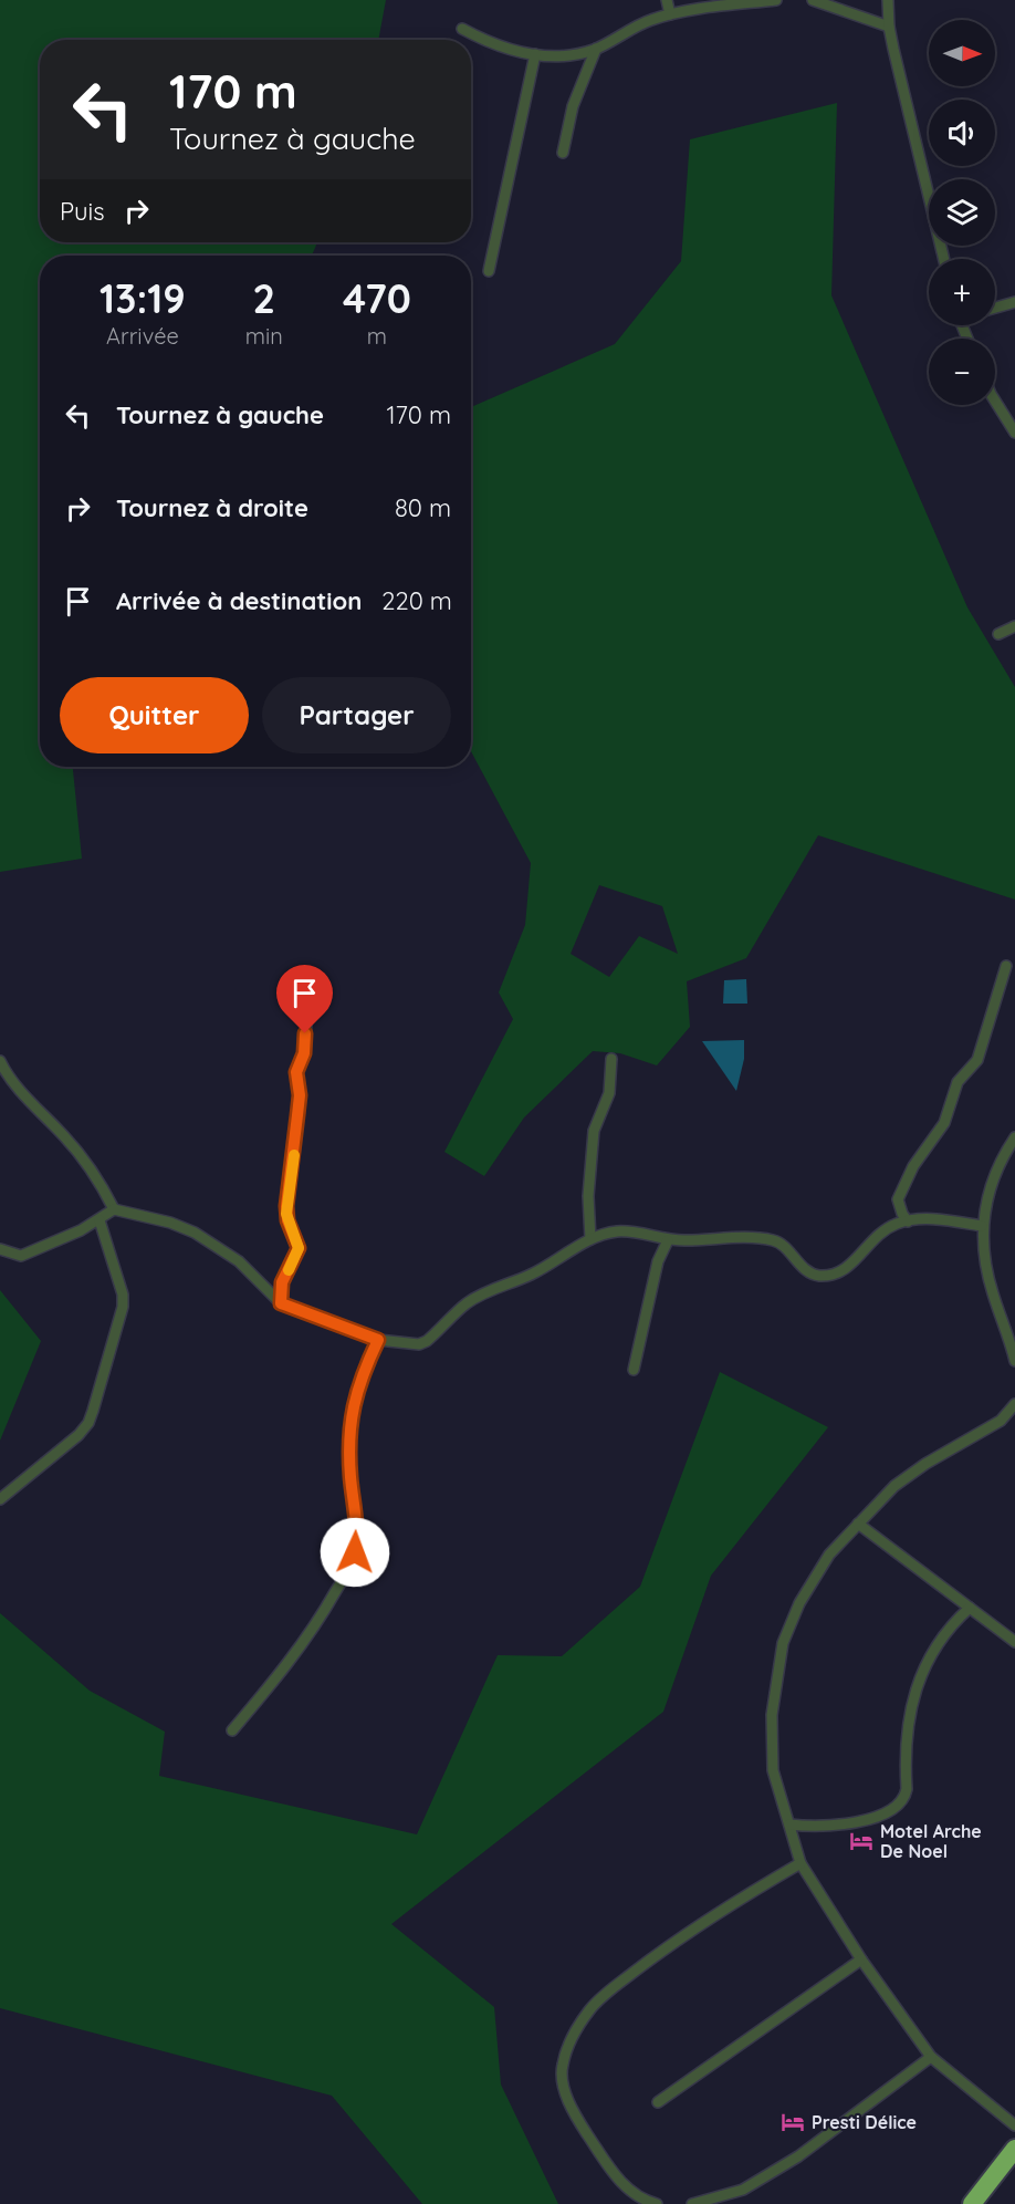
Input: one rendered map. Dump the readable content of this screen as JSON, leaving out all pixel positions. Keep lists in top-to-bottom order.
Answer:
{
  "places": {
    "hotel": ["Motel Arche De Noel", "Presti Délice"]
  },
  "north": "right",
  "page": {
    "map_buttons": ["+", "−"],
    "turn": ["170 m", "Tournez à gauche"],
    "then": "Puis",
    "eta": [
      "13:19",
      "Arrivée",
      "2",
      "min",
      "470",
      "m"
    ],
    "list": [
      {
        "name": "Tournez à gauche",
        "value": "170 m"
      },
      {
        "name": "Tournez à droite",
        "value": "80 m"
      },
      {
        "name": "Arrivée à destination",
        "value": "220 m"
      }
    ],
    "buttons": ["Quitter", "Partager"]
  }
}
